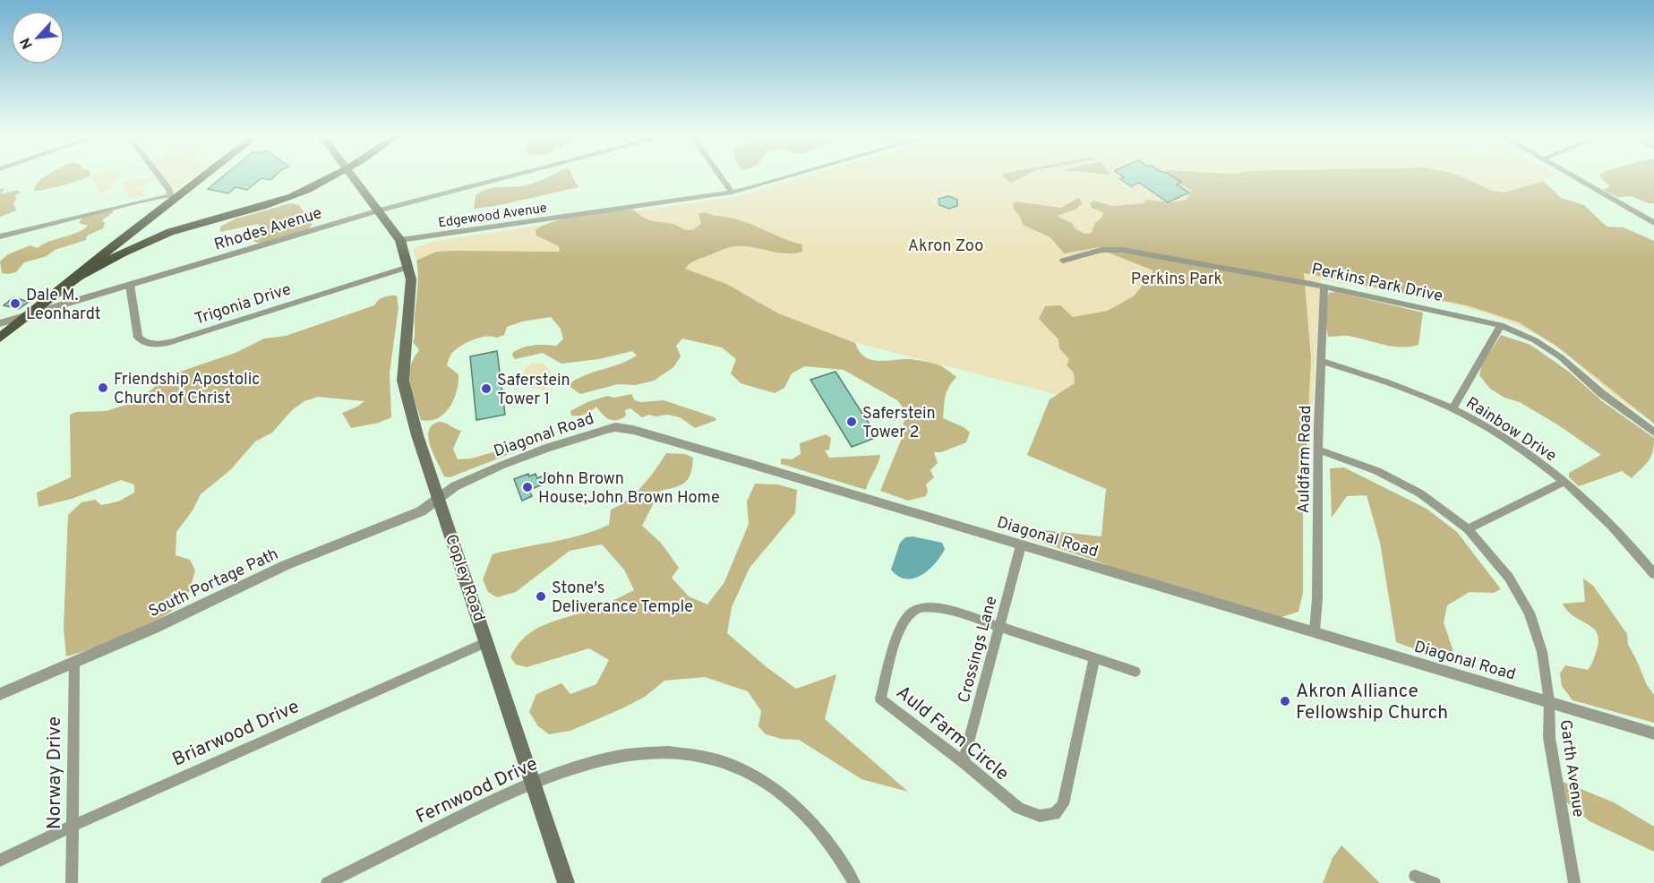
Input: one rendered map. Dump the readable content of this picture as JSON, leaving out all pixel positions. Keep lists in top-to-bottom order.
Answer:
{
  "streets": {
    "main road": ["Copley Road"],
    "street": [
      "Edgewood Avenue",
      "Rhodes Avenue",
      "Perkins Park Drive",
      "Trigonia Drive",
      "Rainbow Drive",
      "Diagonal Road",
      "Auldfarm Road",
      "South Portage Path",
      "Crossings Lane",
      "Briarwood Drive",
      "Auld Farm Circle",
      "Garth Avenue",
      "Norway Drive",
      "Fernwood Drive"
    ]
  },
  "crossings": [
    ["Edgewood Avenue", "Copley Road"],
    ["Rhodes Avenue", "Trigonia Drive"],
    ["Rhodes Avenue", "Copley Road"],
    ["Perkins Park Drive", "Auldfarm Road"],
    ["Trigonia Drive", "Copley Road"],
    ["Rainbow Drive", "Auldfarm Road"],
    ["Diagonal Road", "Auldfarm Road"],
    ["Diagonal Road", "Copley Road"],
    ["Diagonal Road", "South Portage Path"],
    ["Diagonal Road", "Crossings Lane"],
    ["Diagonal Road", "Garth Avenue"],
    ["Auldfarm Road", "Garth Avenue"],
    ["Copley Road", "South Portage Path"],
    ["Copley Road", "Briarwood Drive"],
    ["Copley Road", "Fernwood Drive"],
    ["South Portage Path", "Norway Drive"],
    ["Crossings Lane", "Auld Farm Circle"],
    ["Briarwood Drive", "Norway Drive"]
  ],
  "parks": ["Akron Zoo", "Perkins Park"],
  "places": [
    "Dale M. Leonhardt",
    "Friendship Apostolic Church of Christ",
    "Saferstein Tower 1",
    "Saferstein Tower 2",
    "John Brown House;John Brown Home",
    "Stone's Deliverance Temple",
    "Akron Alliance Fellowship Church"
  ],
  "north": "bottom left"
}
